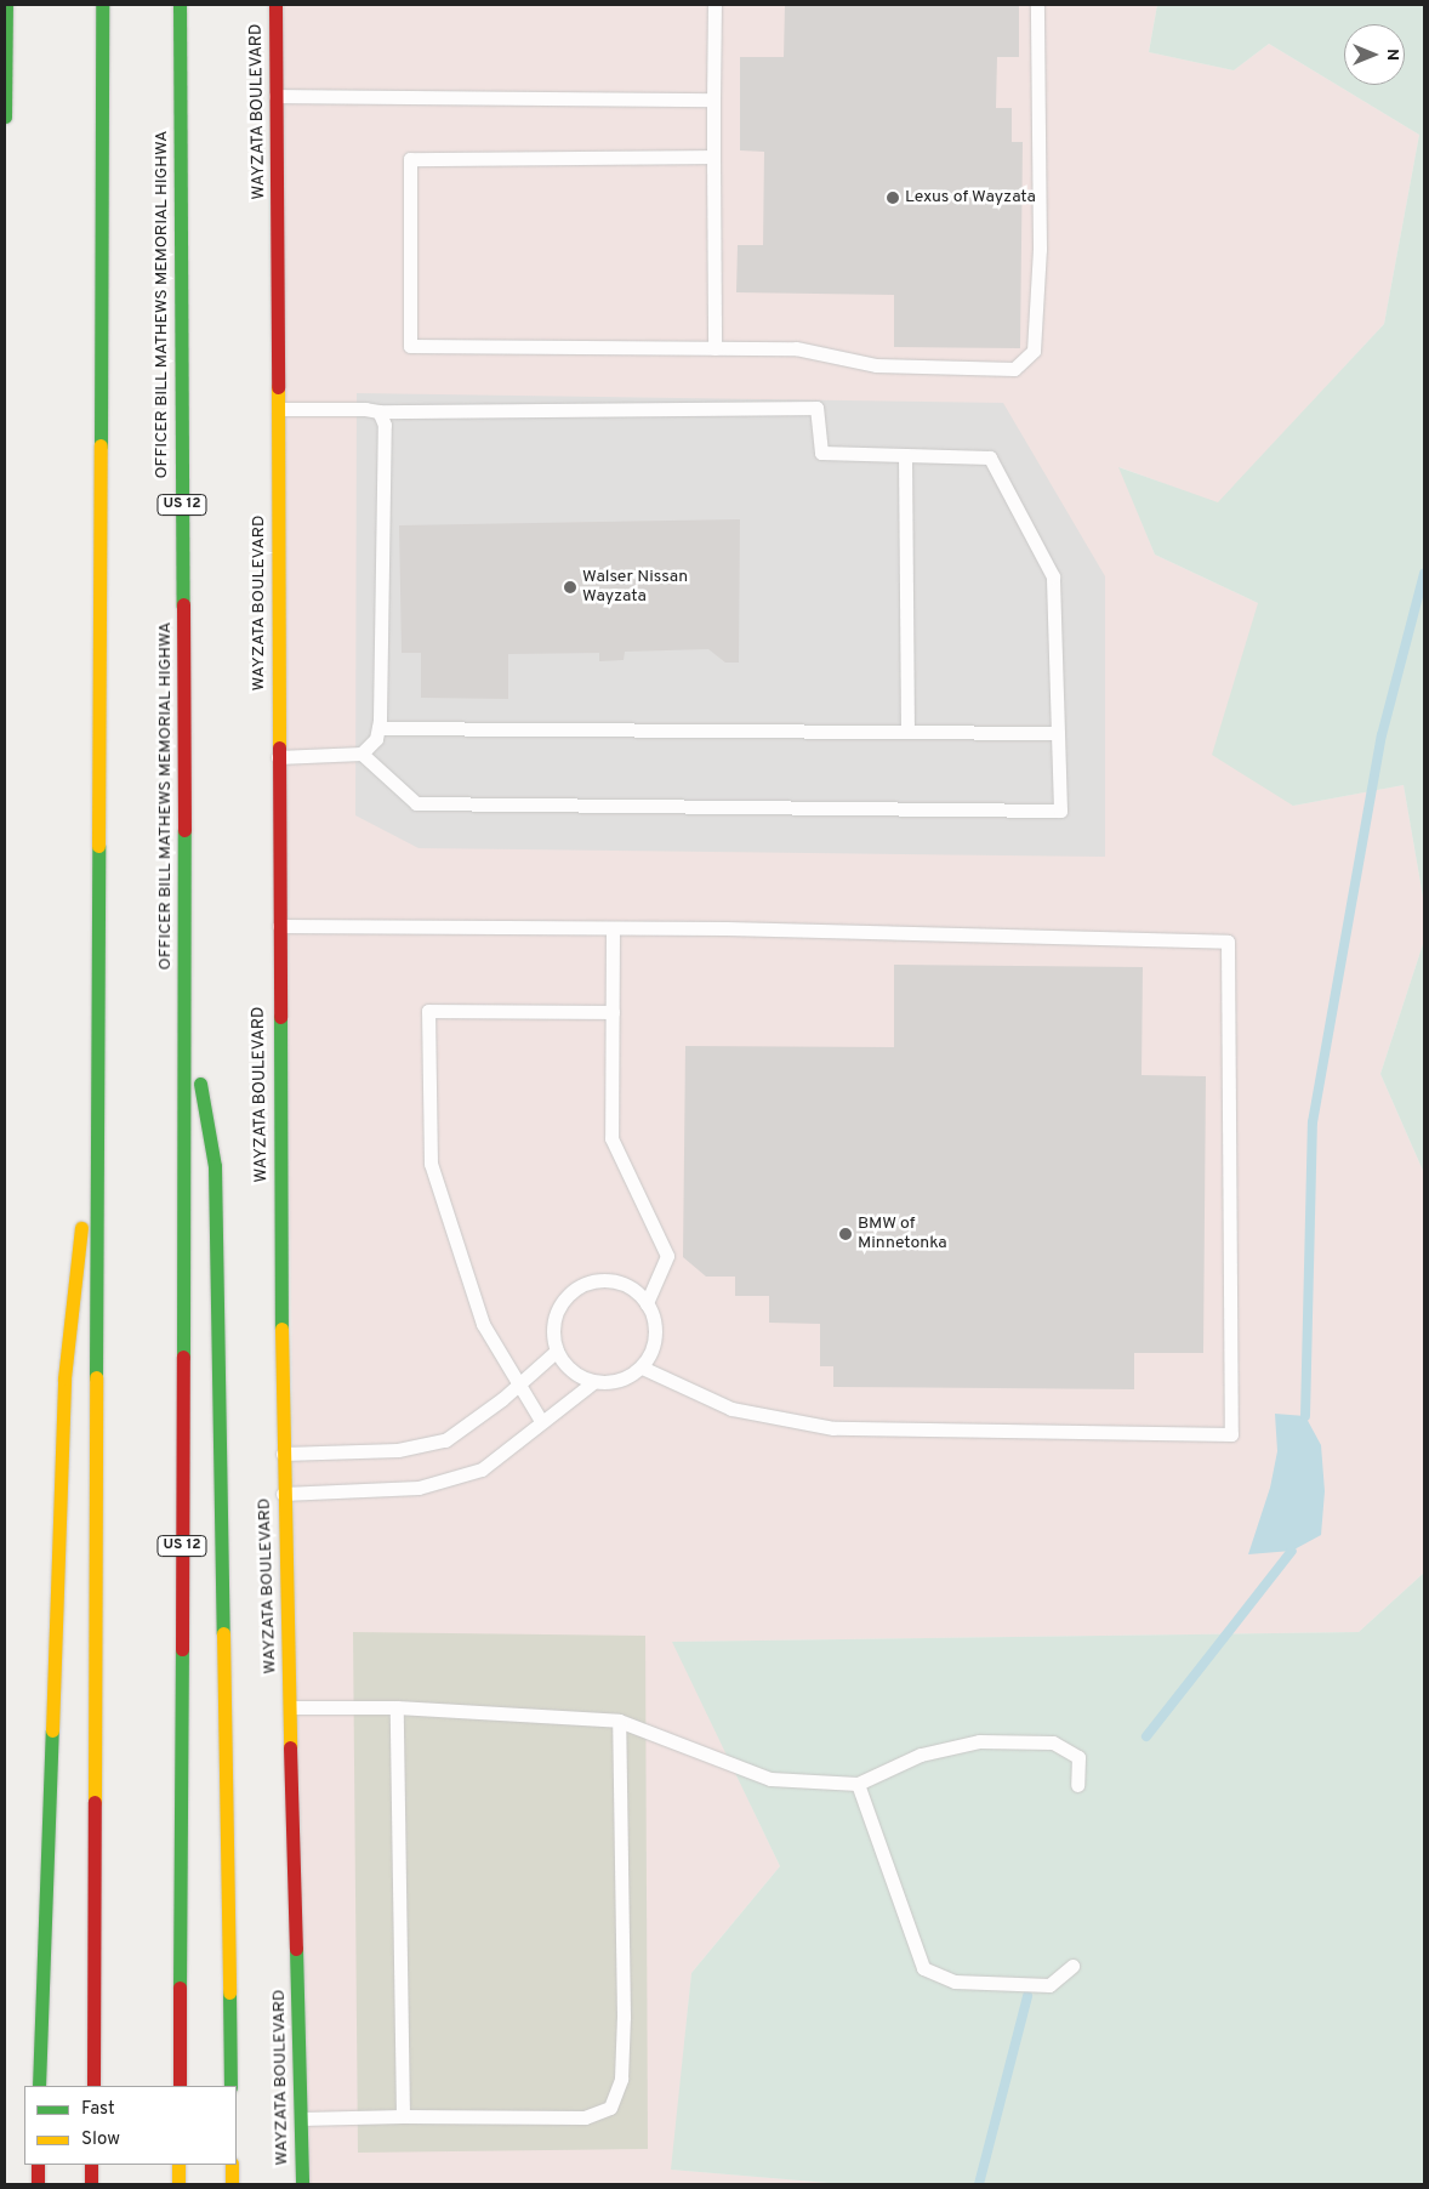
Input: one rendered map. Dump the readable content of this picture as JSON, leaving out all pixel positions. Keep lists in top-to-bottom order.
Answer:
{
  "streets": {
    "main road": ["WAYZATA BOULEVARD", "OFFICER BILL MATHEWS MEMORIAL HIGHWA", "US 12"]
  },
  "crossings": [
    ["OFFICER BILL MATHEWS MEMORIAL HIGHWA", "US 12"]
  ],
  "places": ["Lexus of Wayzata", "Walser Nissan Wayzata", "BMW of Minnetonka"],
  "legend": ["Fast", "Slow"],
  "north": "right"
}
